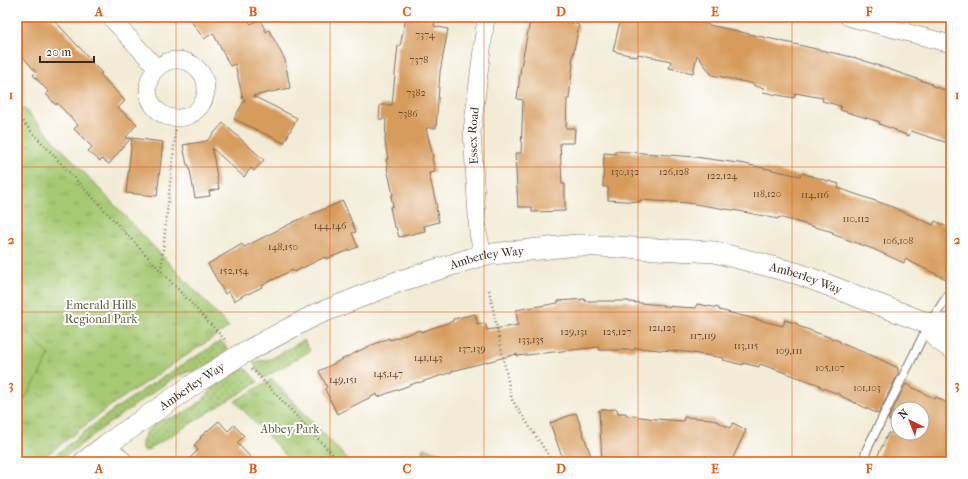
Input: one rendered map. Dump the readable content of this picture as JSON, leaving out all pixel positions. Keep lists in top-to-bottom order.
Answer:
{
  "streets": {
    "street": ["Essex Road", "Amberley Way"]
  },
  "crossings": [
    ["Essex Road", "Amberley Way"]
  ],
  "parks": ["Emerald Hills Regional Park", "Abbey Park"],
  "house_numbers": [
    "7374",
    "7378",
    "7382",
    "7386",
    "130,132",
    "126,128",
    "122,124",
    "118,120",
    "114,116",
    "110,112",
    "144,146",
    "106,108",
    "148,150",
    "152,154",
    "121,123",
    "129,131",
    "125,127",
    "117,119",
    "133,135",
    "113,115",
    "137,139",
    "109,111",
    "141,143",
    "105,107",
    "145,147",
    "149,151",
    "101,103"
  ],
  "scale_bar": "20 m",
  "north": "top left",
  "grid": {
    "columns": [
      "A",
      "B",
      "C",
      "D",
      "E",
      "F"
    ],
    "rows": ["1", "2", "3"]
  }
}
